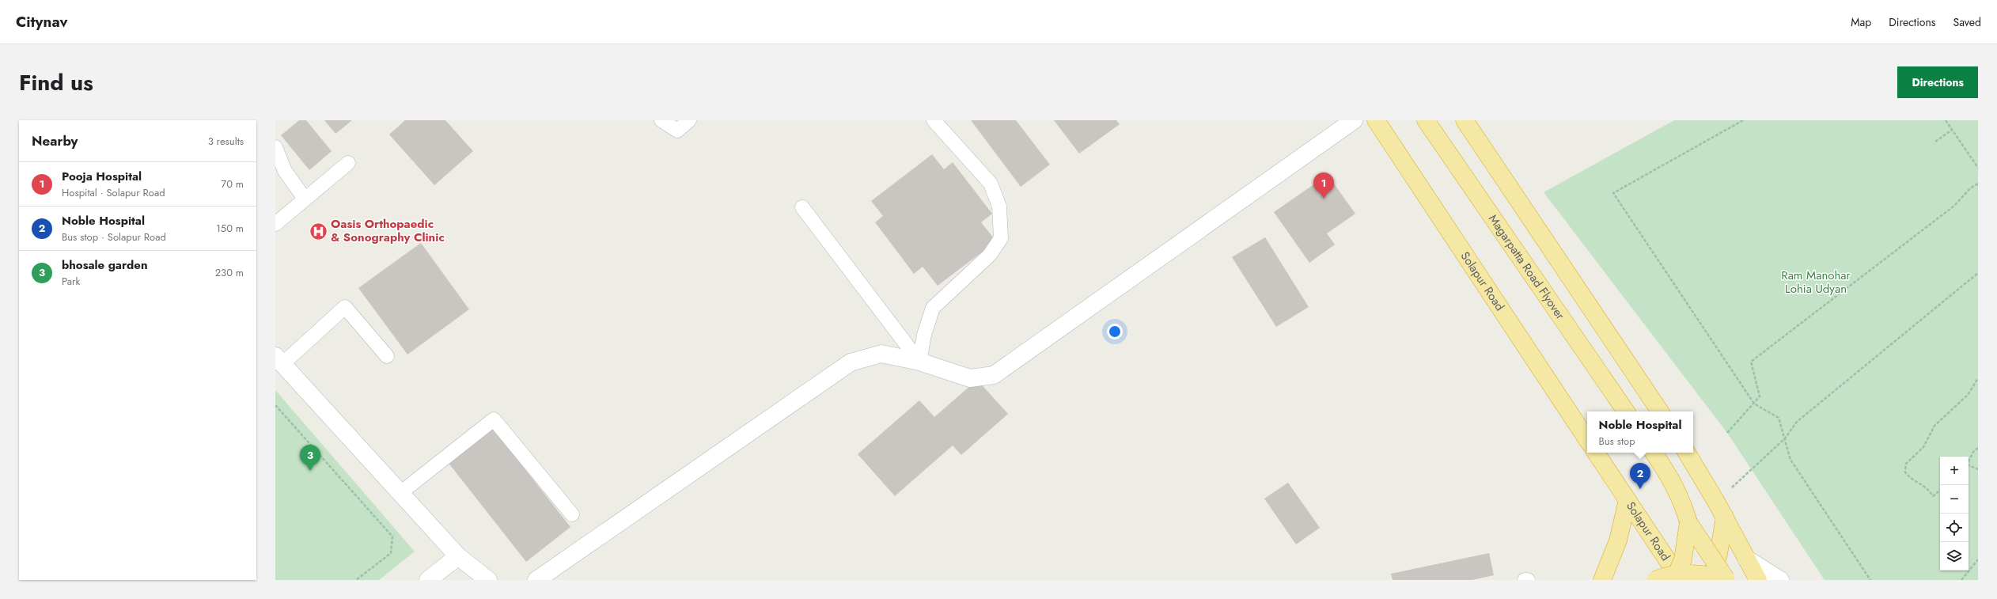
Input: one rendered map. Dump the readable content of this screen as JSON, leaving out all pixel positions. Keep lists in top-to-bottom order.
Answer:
{
  "streets": {
    "highway": ["Magarpatta Road Flyover", "Solapur Road"]
  },
  "parks": ["Ram Manohar Lohia Udyan"],
  "places": {
    "hospital": ["Oasis Orthopaedic & Sonography Clinic"]
  },
  "page": {
    "header": "Citynav",
    "nav": ["Map", "Directions", "Saved"],
    "title": "Find us",
    "buttons": "Directions",
    "heading": ["Nearby", "3 results"],
    "list": [
      {
        "mark": "1",
        "name": "Pooja Hospital",
        "note": "Hospital · Solapur Road",
        "value": "70 m"
      },
      {
        "mark": "2",
        "name": "Noble Hospital",
        "note": "Bus stop · Solapur Road",
        "value": "150 m"
      },
      {
        "mark": "3",
        "name": "bhosale garden",
        "note": "Park",
        "value": "230 m"
      }
    ],
    "pins": ["1", "3", "2"],
    "popup": ["Noble Hospital", "Bus stop"],
    "map_buttons": ["+", "−"]
  }
}
